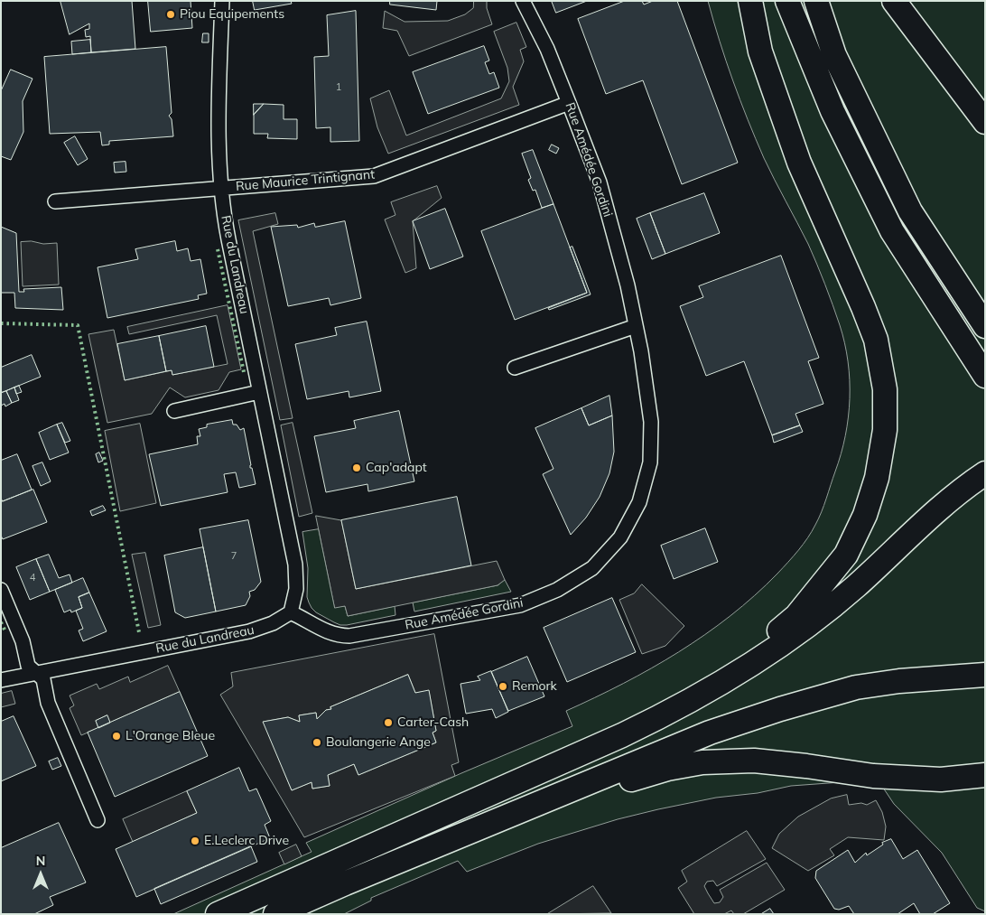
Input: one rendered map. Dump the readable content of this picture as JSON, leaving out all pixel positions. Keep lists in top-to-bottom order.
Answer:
{
  "streets": {
    "street": ["Rue Amédée Gordini", "Rue Maurice Trintignant", "Rue du Landreau"]
  },
  "crossings": [
    ["Rue Amédée Gordini", "Rue Maurice Trintignant"],
    ["Rue Amédée Gordini", "Rue du Landreau"],
    ["Rue Maurice Trintignant", "Rue du Landreau"]
  ],
  "places": [
    "Piou Equipements",
    "Cap'adapt",
    "Remork",
    "Carter-Cash",
    "L'Orange Bleue",
    "Boulangerie Ange",
    "E.Leclerc Drive"
  ],
  "house_numbers": ["1", "7", "4"],
  "north": "top"
}
